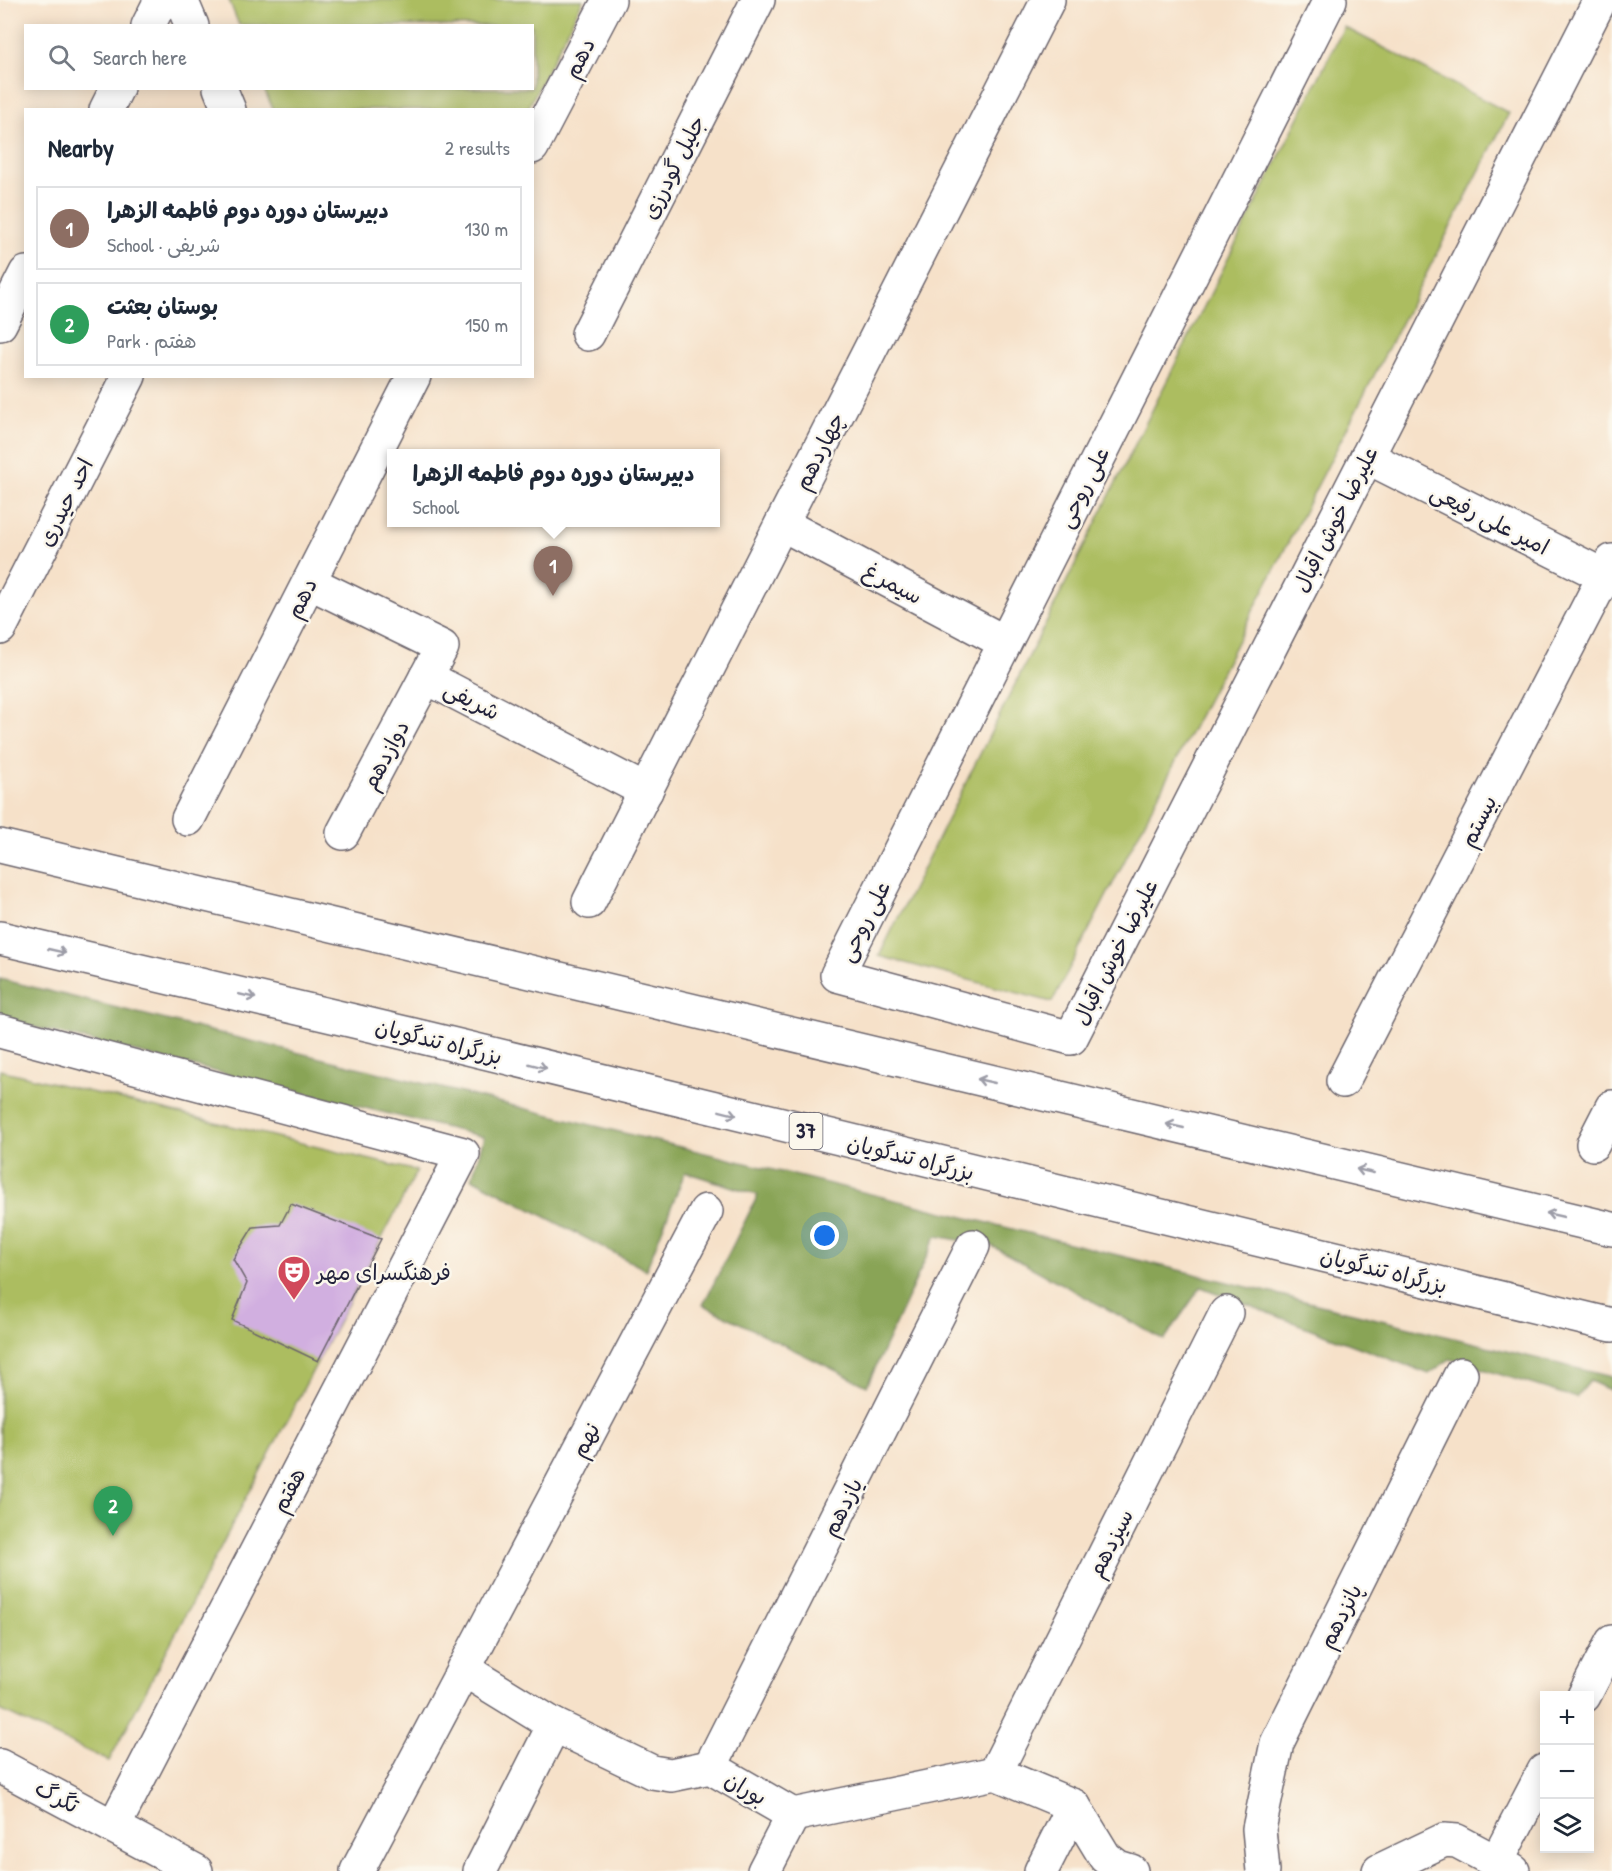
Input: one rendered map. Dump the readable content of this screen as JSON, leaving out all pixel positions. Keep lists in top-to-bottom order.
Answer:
{
  "streets": {
    "main road": [
      "دهم",
      "جلیل گودرزی",
      "چهاردهم",
      "علی روحی",
      "احد حیدری",
      "علیرضا خوش اقبال",
      "امیر علی رفیعی",
      "سیمرغ",
      "شریفی",
      "دوازدهم",
      "بیستم",
      "بزرگراه تندگویان",
      "37",
      "نهم",
      "هفتم",
      "یازدهم",
      "سیزدهم",
      "پانزدهم",
      "بوران",
      "تگرگ"
    ]
  },
  "crossings": [
    ["دهم", "شریفی"],
    ["چهاردهم", "سیمرغ"],
    ["چهاردهم", "شریفی"],
    ["علی روحی", "علیرضا خوش اقبال"],
    ["علی روحی", "سیمرغ"],
    ["علیرضا خوش اقبال", "امیر علی رفیعی"],
    ["امیر علی رفیعی", "بیستم"],
    ["شریفی", "دوازدهم"],
    ["نهم", "بوران"],
    ["هفتم", "تگرگ"],
    ["یازدهم", "بوران"],
    ["سیزدهم", "بوران"]
  ],
  "places": {
    "theatre": ["فرهنگسرای مهر"]
  },
  "page": {
    "search": "Search here",
    "heading": ["Nearby", "2 results"],
    "list": [
      {
        "mark": "1",
        "name": "دبیرستان دوره دوم فاطمه الزهرا",
        "note": "School · شریفی",
        "value": "130 m"
      },
      {
        "mark": "2",
        "name": "بوستان بعثت",
        "note": "Park · هفتم",
        "value": "150 m"
      }
    ],
    "popup": ["دبیرستان دوره دوم فاطمه الزهرا", "School"],
    "pins": ["1", "2"],
    "map_buttons": ["+", "−"]
  }
}
